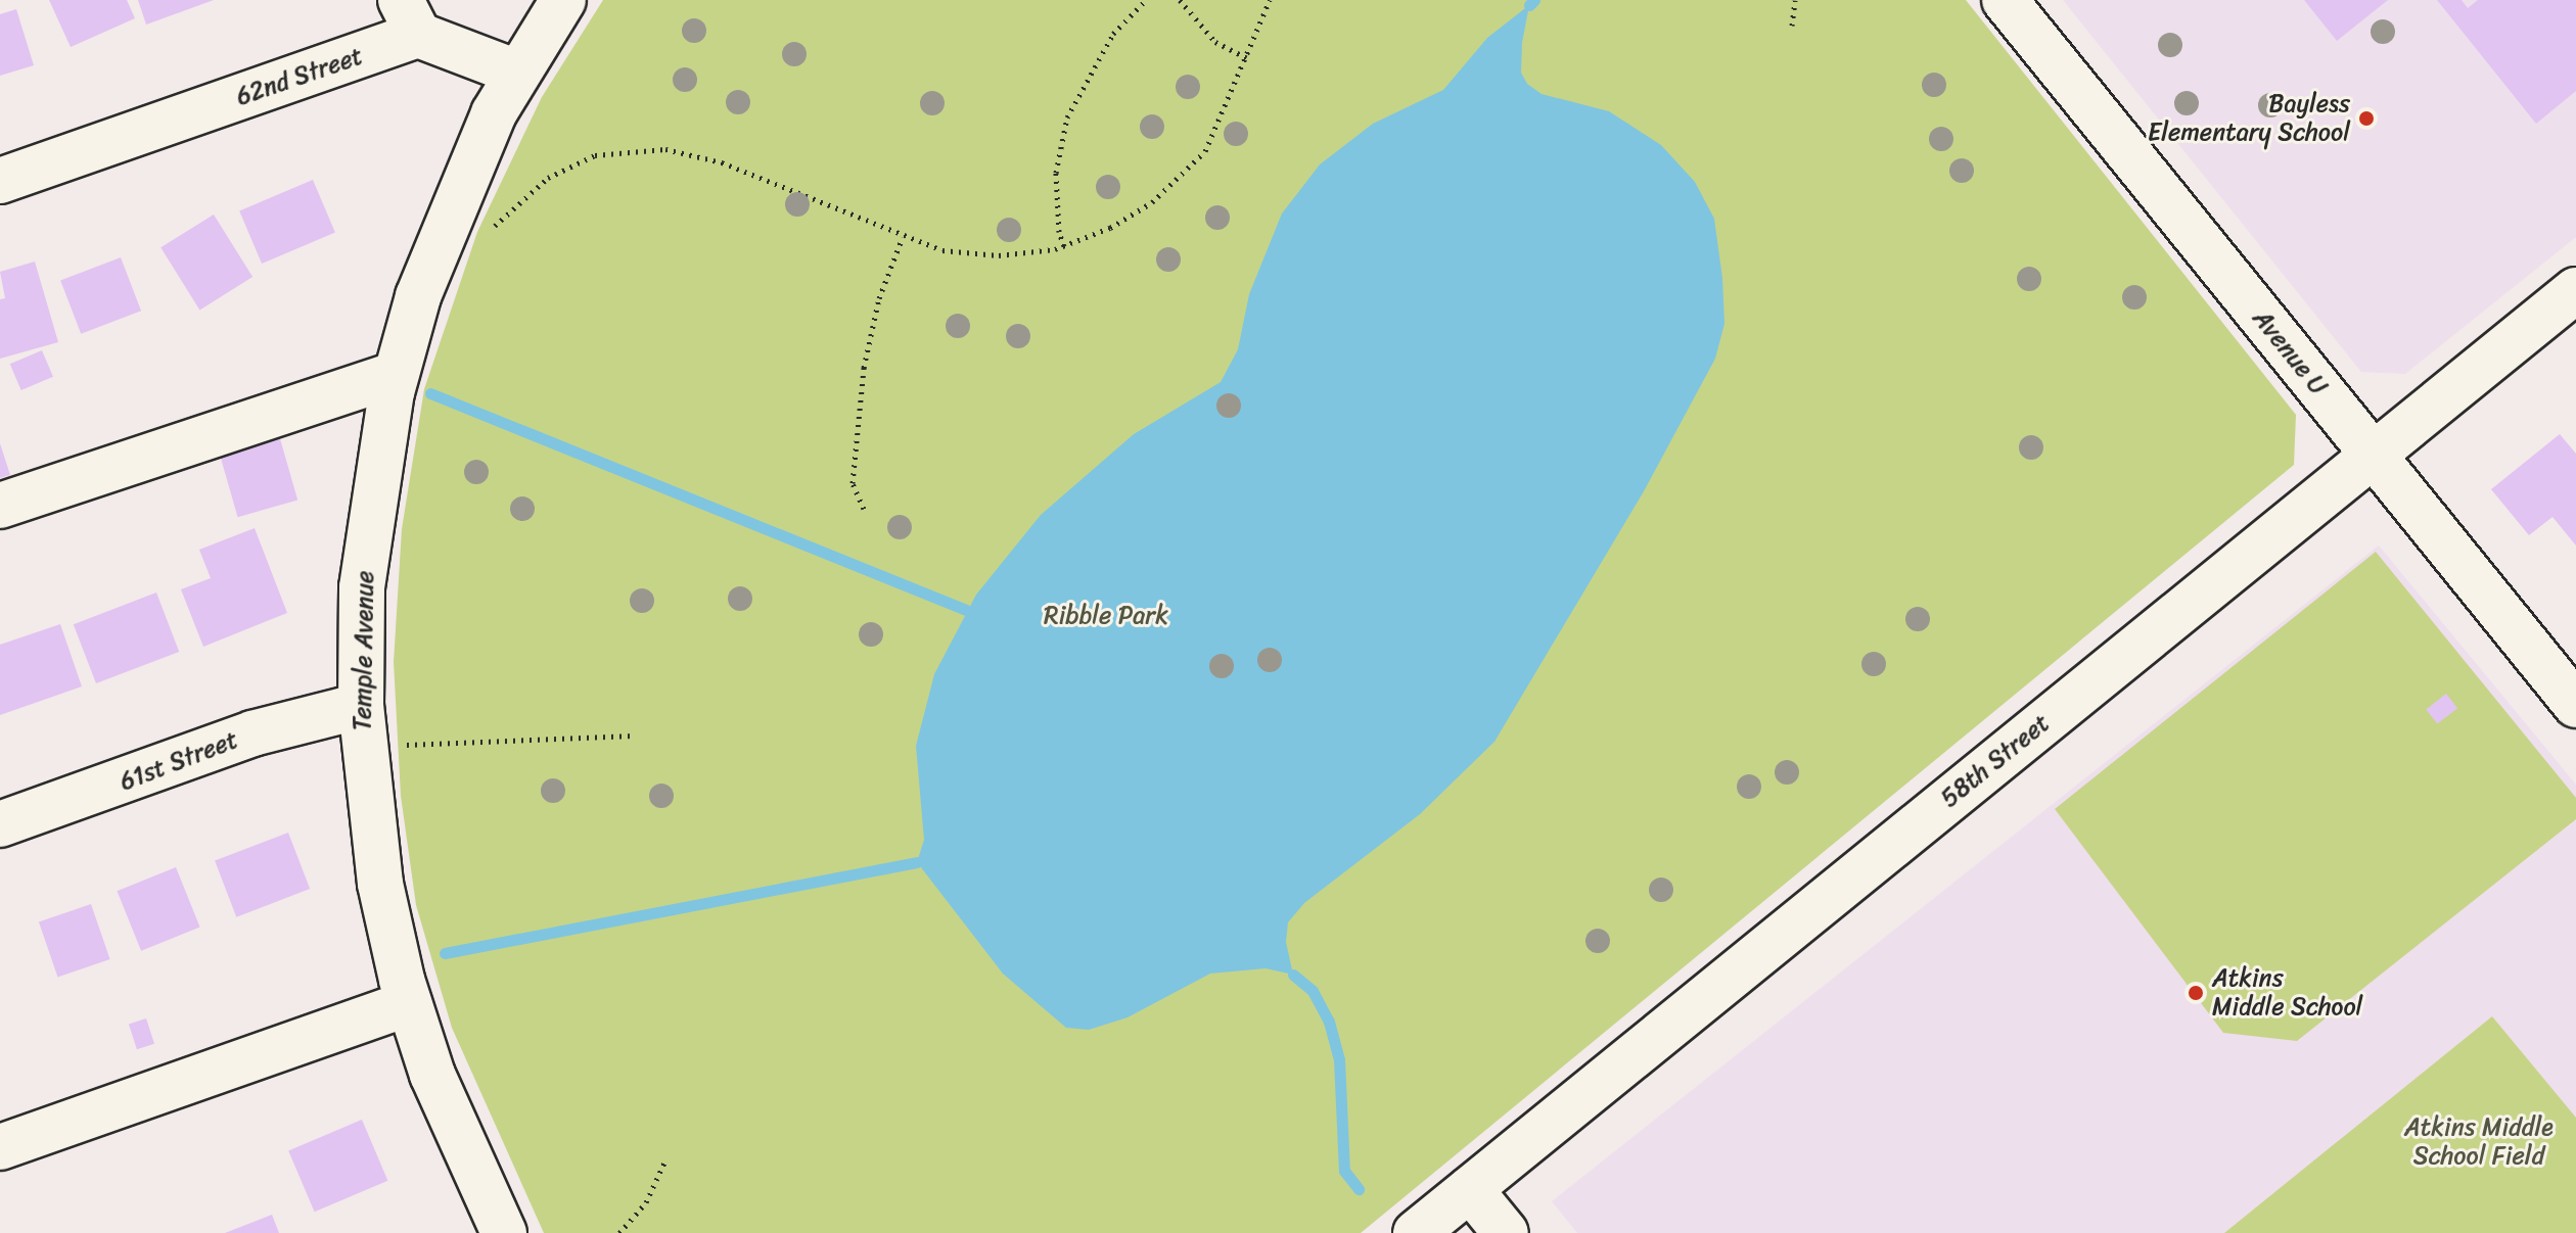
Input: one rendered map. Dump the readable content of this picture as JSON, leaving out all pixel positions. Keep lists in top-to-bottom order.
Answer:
{
  "streets": {
    "street": [
      "62nd Street",
      "Avenue U",
      "Temple Avenue",
      "61st Street",
      "58th Street"
    ]
  },
  "crossings": [
    ["62nd Street", "Temple Avenue"],
    ["Avenue U", "58th Street"],
    ["Temple Avenue", "61st Street"]
  ],
  "parks": ["Ribble Park", "Atkins Middle School Field"],
  "places": ["Bayless Elementary School", "Atkins Middle School"]
}
